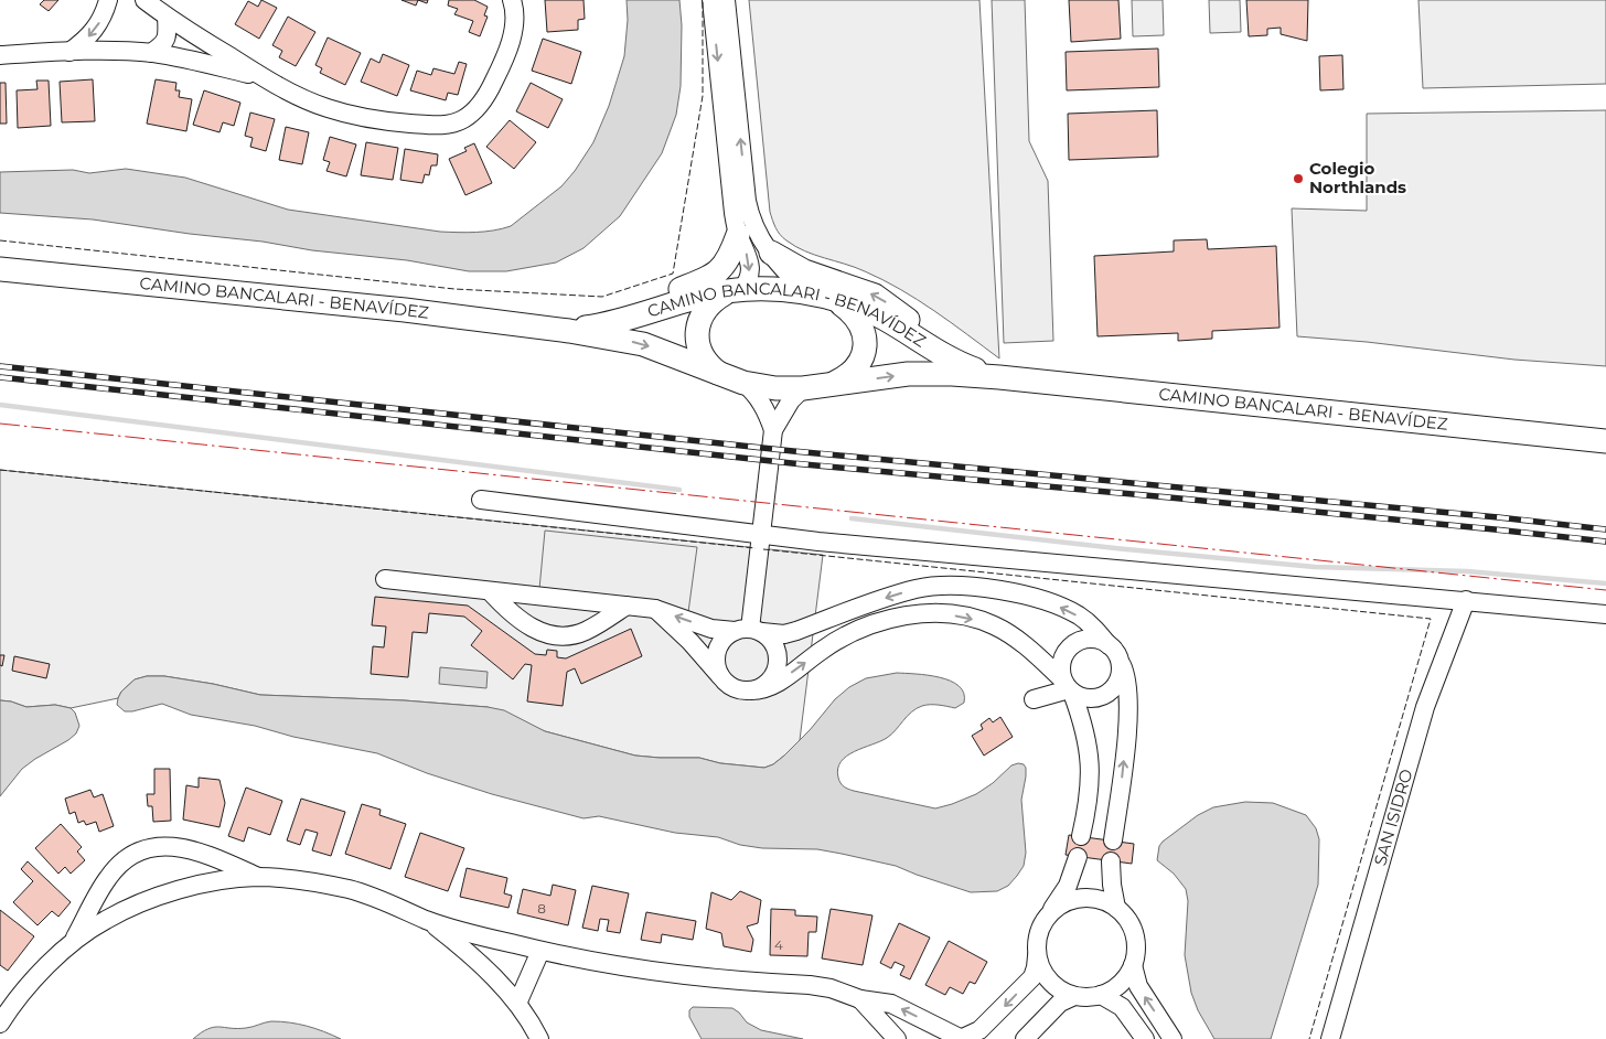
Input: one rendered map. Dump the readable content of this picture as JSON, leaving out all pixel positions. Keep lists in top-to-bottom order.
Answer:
{
  "streets": {
    "main road": ["CAMINO BANCALARI - BENAVÍDEZ"],
    "street": ["SAN ISIDRO"]
  },
  "places": ["Colegio Northlands"],
  "house_numbers": ["8", "4"]
}
